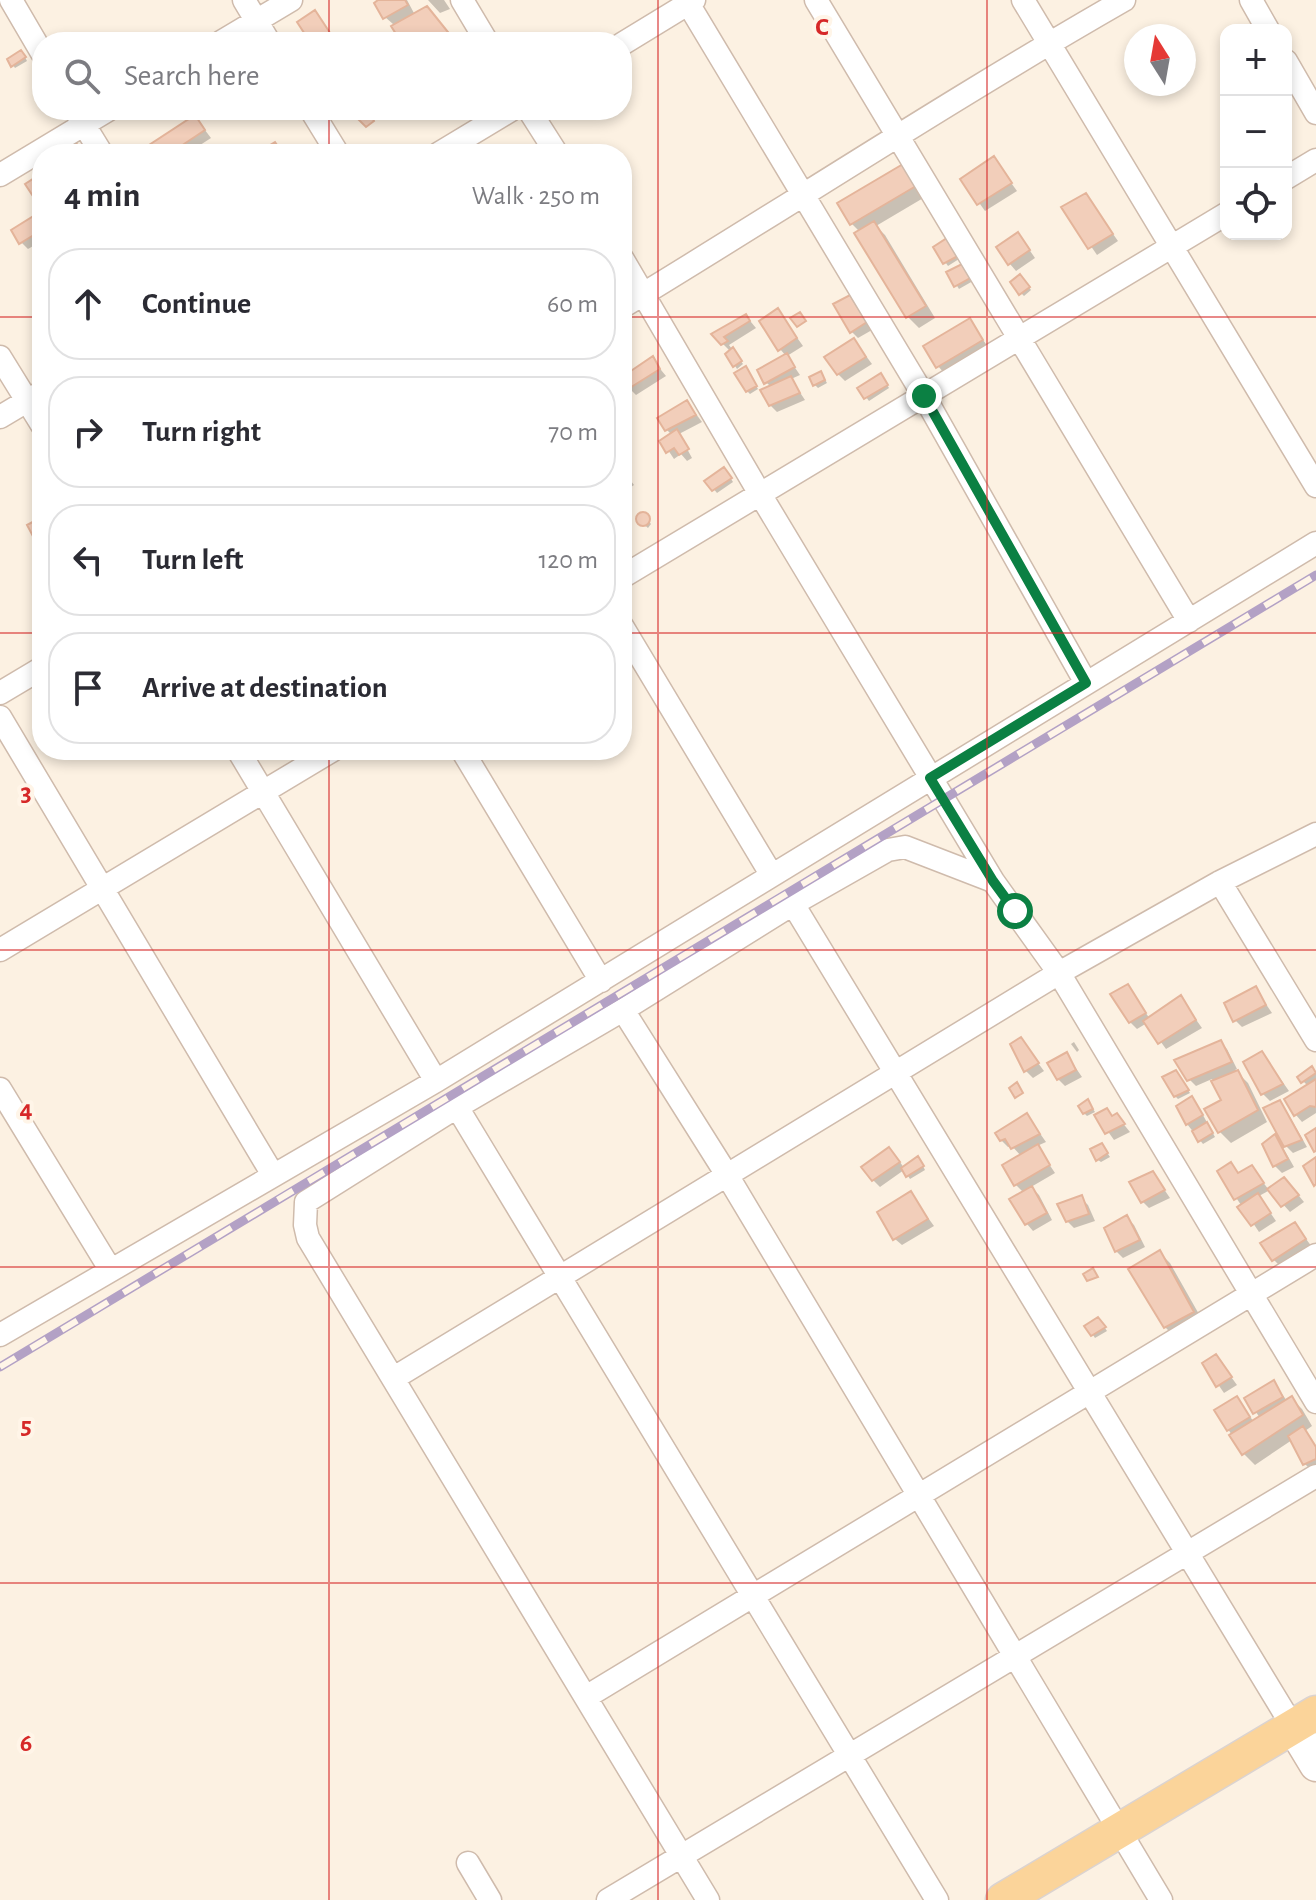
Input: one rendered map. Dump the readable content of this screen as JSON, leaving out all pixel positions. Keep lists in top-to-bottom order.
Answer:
{
  "north": "top",
  "page": {
    "map_buttons": ["+", "−"],
    "search": "Search here",
    "heading": ["4 min", "Walk · 250 m"],
    "list": [
      ["Continue", "60 m"],
      ["Turn right", "70 m"],
      ["Turn left", "120 m"],
      "Arrive at destination"
    ]
  },
  "grid": {
    "columns": ["C"],
    "rows": [
      "3",
      "4",
      "5",
      "6"
    ]
  }
}
